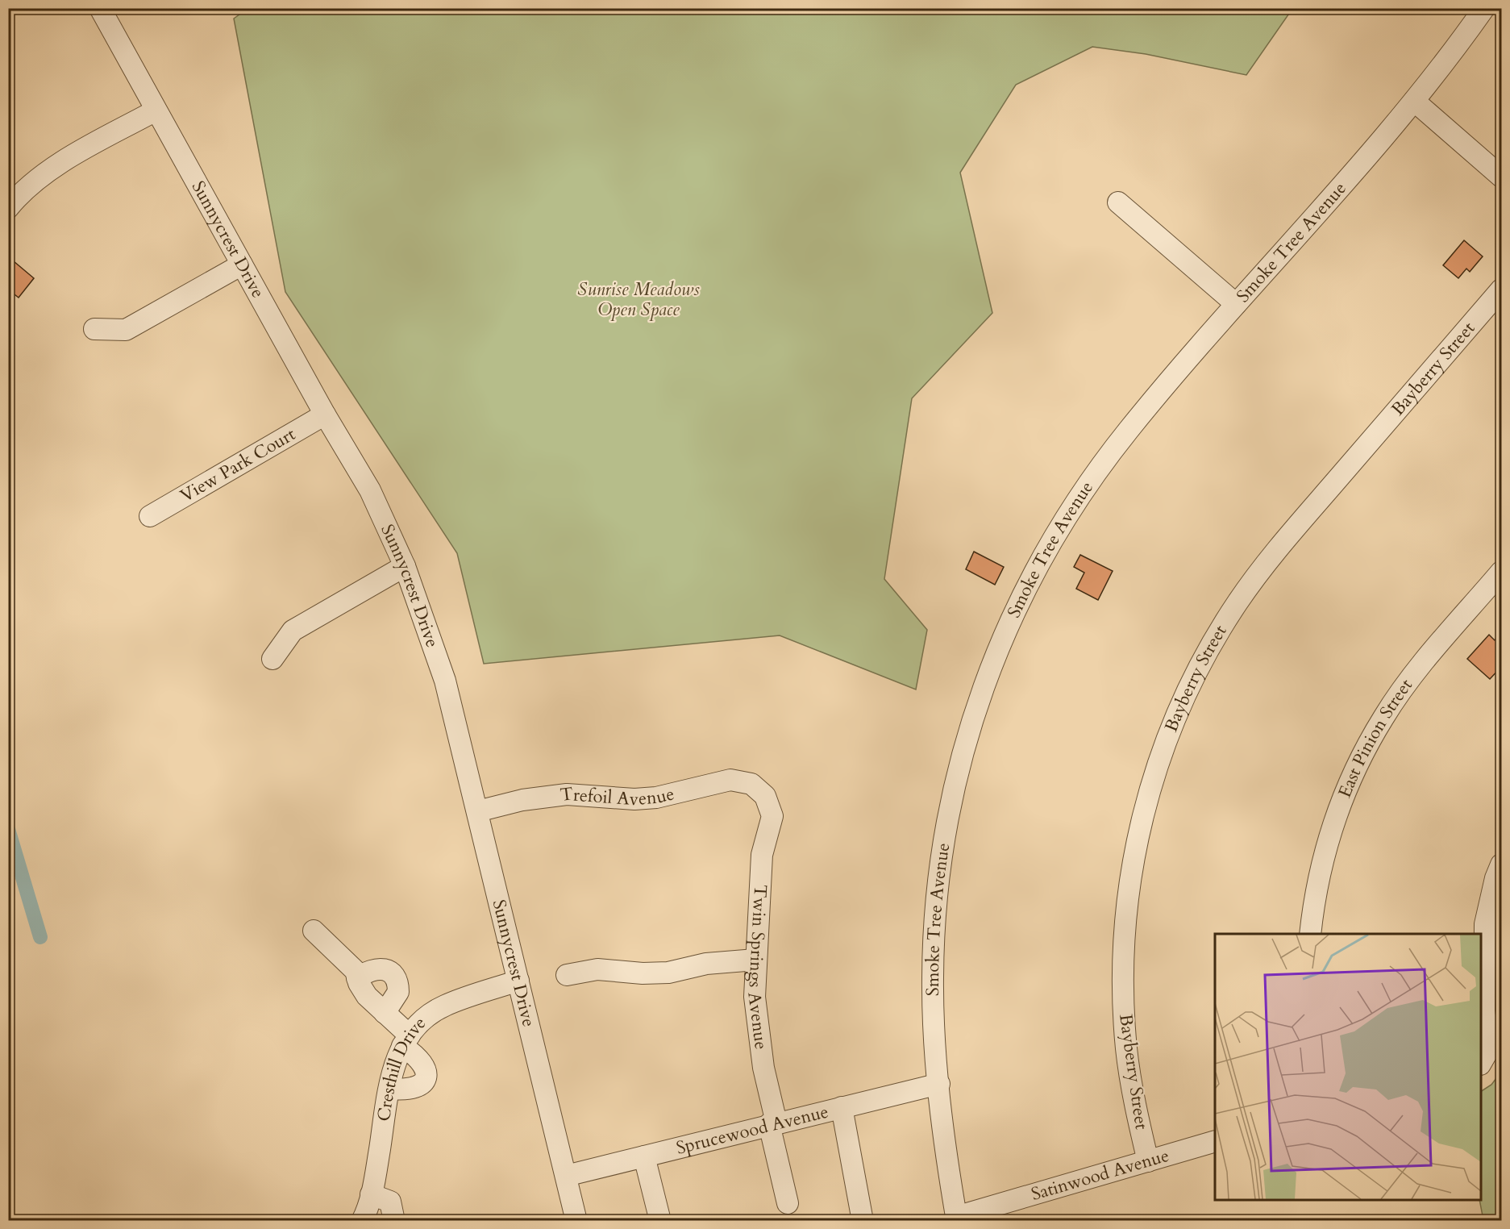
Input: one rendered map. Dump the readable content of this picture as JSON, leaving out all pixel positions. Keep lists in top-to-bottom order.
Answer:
{
  "streets": {
    "street": [
      "Sunnycrest Drive",
      "Smoke Tree Avenue",
      "Bayberry Street",
      "View Park Court",
      "East Pinion Street",
      "Trefoil Avenue",
      "Twin Springs Avenue",
      "Cresthill Drive",
      "Sprucewood Avenue",
      "Satinwood Avenue"
    ]
  },
  "crossings": [
    ["Sunnycrest Drive", "View Park Court"],
    ["Sunnycrest Drive", "Trefoil Avenue"],
    ["Sunnycrest Drive", "Cresthill Drive"],
    ["Sunnycrest Drive", "Sprucewood Avenue"],
    ["Smoke Tree Avenue", "Sprucewood Avenue"],
    ["Smoke Tree Avenue", "Satinwood Avenue"],
    ["Bayberry Street", "Satinwood Avenue"],
    ["Trefoil Avenue", "Twin Springs Avenue"],
    ["Twin Springs Avenue", "Sprucewood Avenue"]
  ],
  "parks": ["Sunrise Meadows Open Space"]
}
